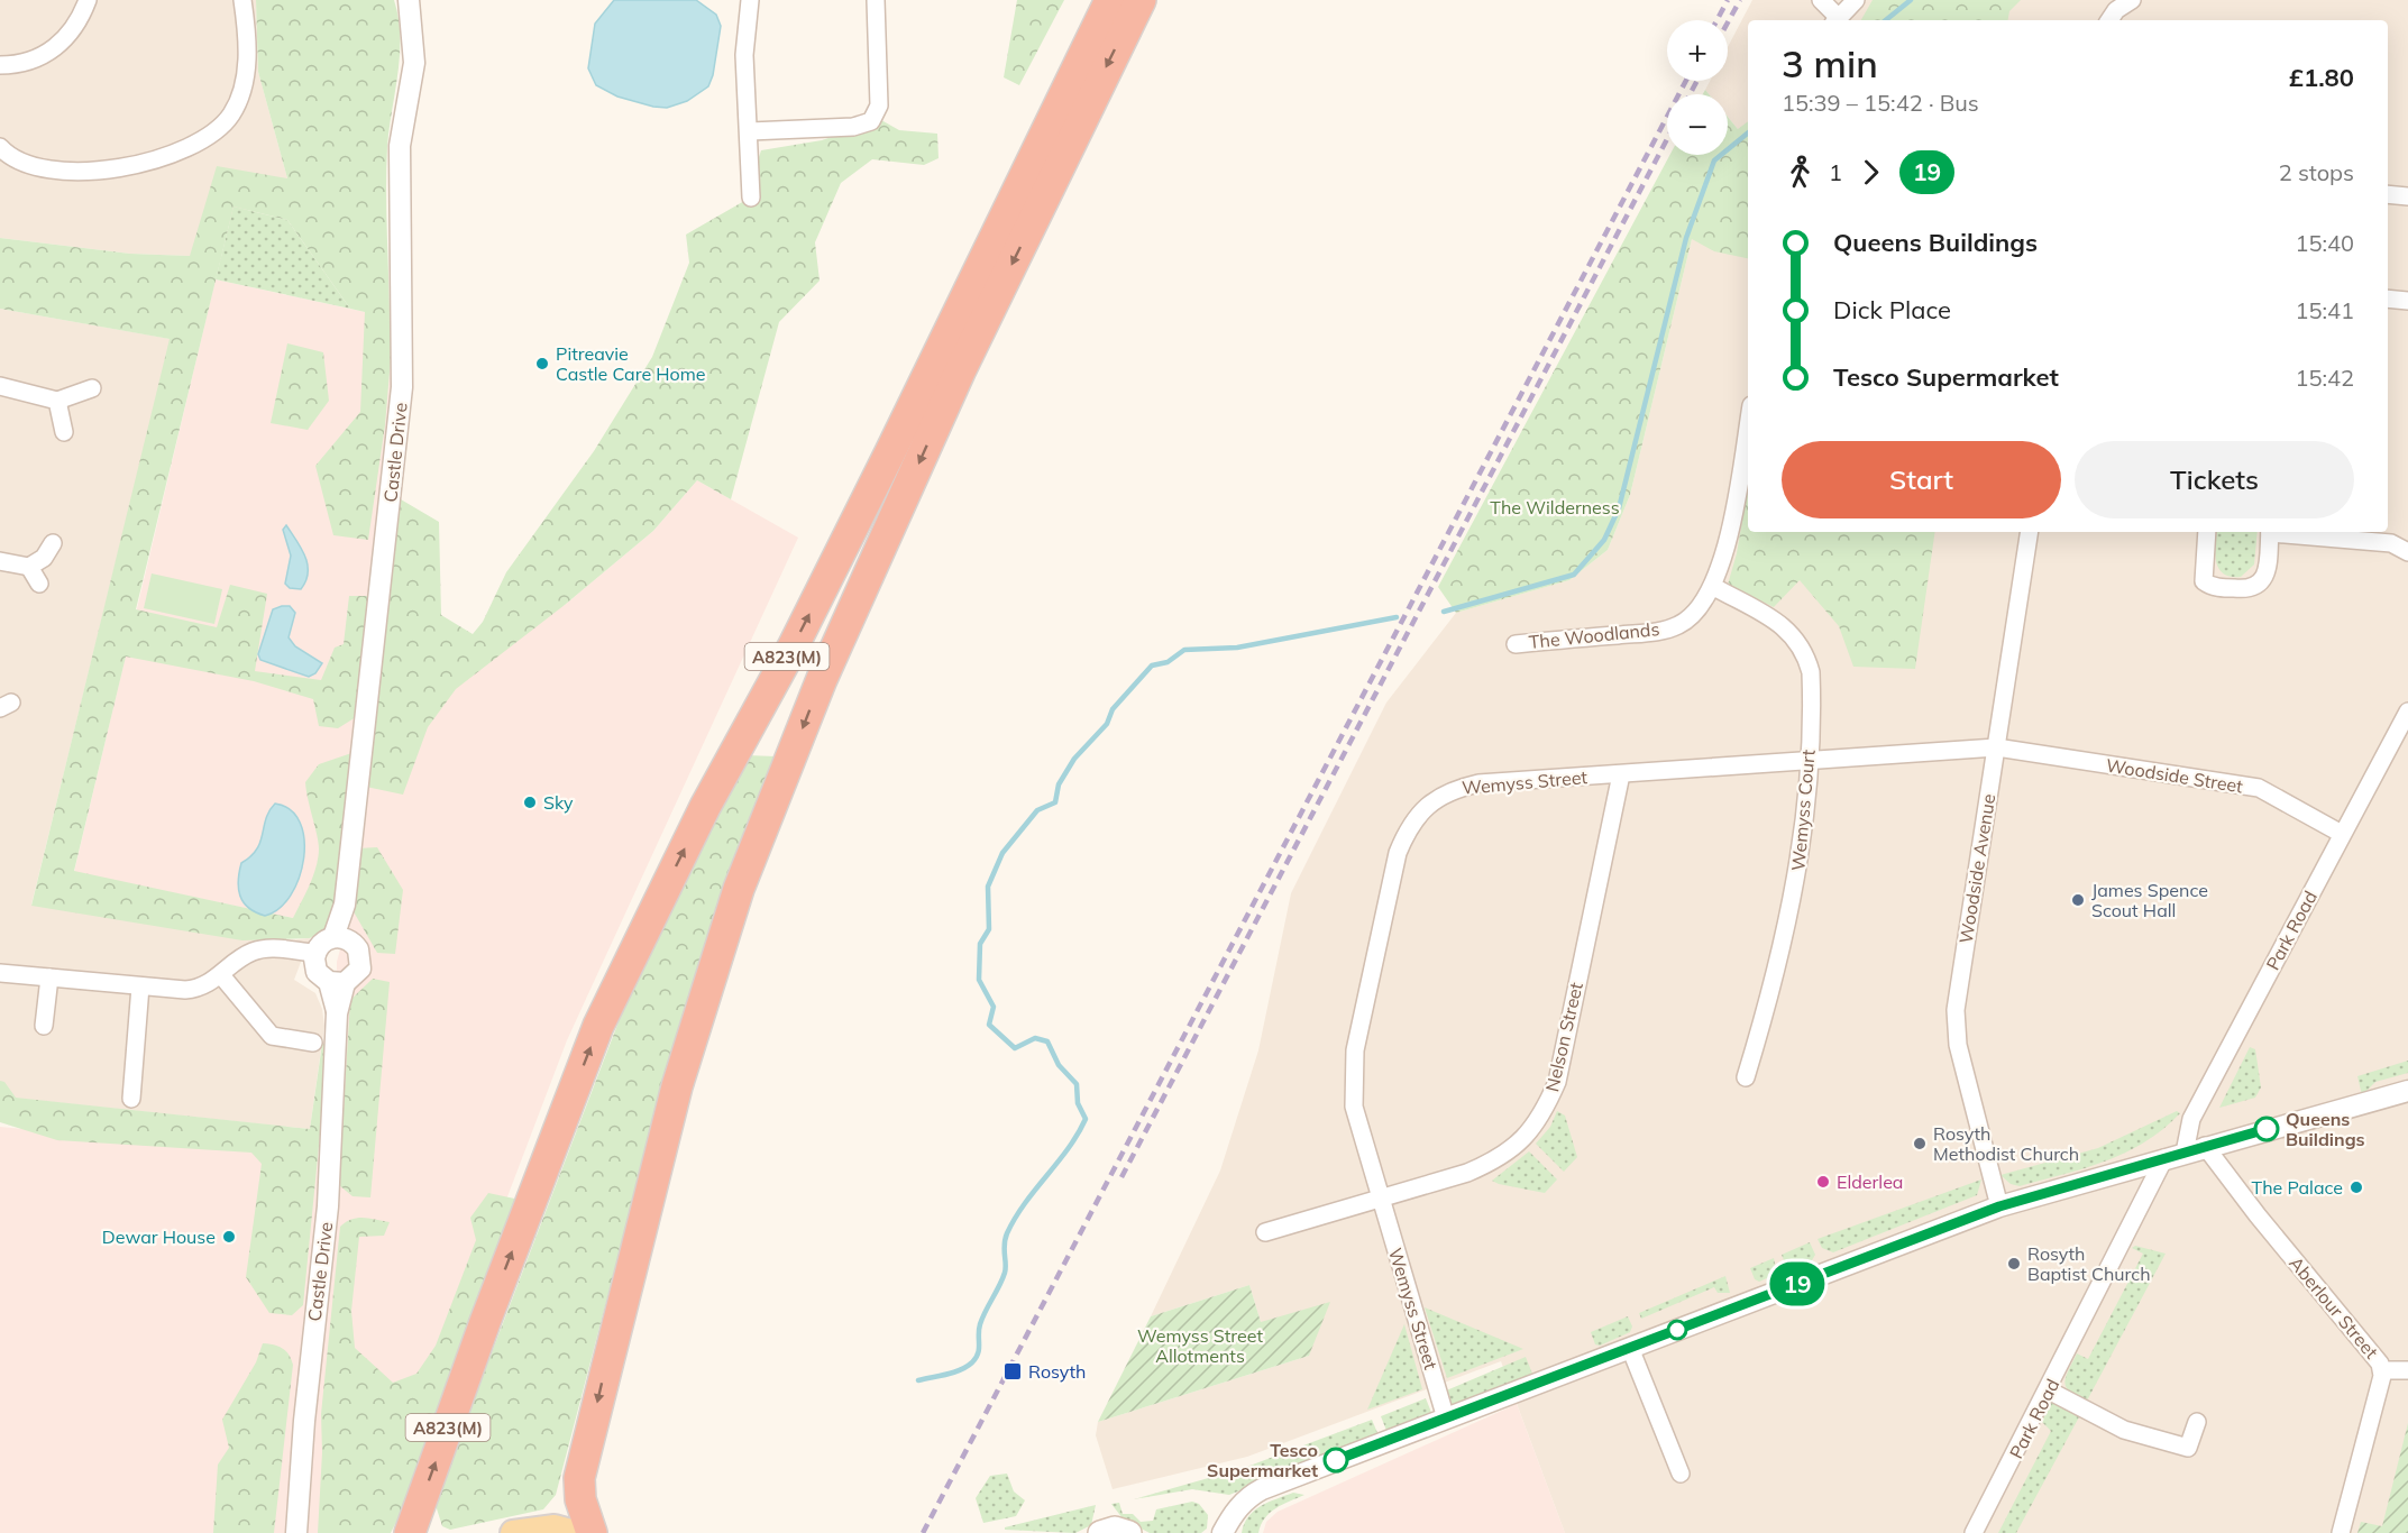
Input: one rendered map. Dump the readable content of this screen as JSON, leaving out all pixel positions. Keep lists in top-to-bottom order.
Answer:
{
  "streets": {
    "highway": ["A823(M)"],
    "street": [
      "Castle Drive",
      "The Woodlands",
      "Woodside Street",
      "Wemyss Street",
      "Wemyss Court",
      "Woodside Avenue",
      "Park Road",
      "Nelson Street",
      "Aberlour Street"
    ]
  },
  "crossings": [
    ["The Woodlands", "Wemyss Court"],
    ["Woodside Street", "Wemyss Street"],
    ["Woodside Street", "Woodside Avenue"],
    ["Woodside Street", "Park Road"],
    ["Wemyss Street", "Wemyss Court"],
    ["Wemyss Street", "Woodside Avenue"],
    ["Wemyss Street", "Nelson Street"]
  ],
  "parks": ["The Wilderness", "Wemyss Street Allotments"],
  "places": {
    "other": [
      "Pitreavie Castle Care Home",
      "Sky",
      "James Spence Scout Hall",
      "Queens Buildings",
      "Rosyth Methodist Church",
      "Elderlea",
      "The Palace",
      "Dewar House",
      "Rosyth Baptist Church",
      "Tesco Supermarket"
    ],
    "transit": ["Rosyth"]
  },
  "lines": ["bus line 19"],
  "page": {
    "on_map": "19",
    "map_buttons": ["+", "−"],
    "heading": ["3 min", "15:39 – 15:42 · Bus", "£1.80"],
    "legs": ["1", "19", "2 stops"],
    "list": [
      {
        "name": "Queens Buildings",
        "value": "15:40"
      },
      {
        "name": "Dick Place",
        "value": "15:41"
      },
      {
        "name": "Tesco Supermarket",
        "value": "15:42"
      }
    ],
    "buttons": ["Start", "Tickets"]
  }
}
